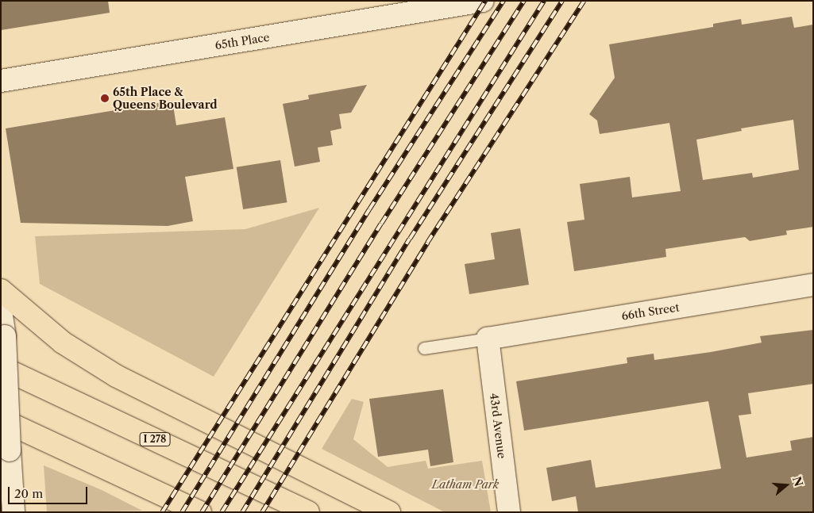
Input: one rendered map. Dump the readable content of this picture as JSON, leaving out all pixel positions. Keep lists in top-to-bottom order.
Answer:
{
  "streets": {
    "highway": ["I 278"],
    "street": ["65th Place", "66th Street", "43rd Avenue"]
  },
  "crossings": [
    ["66th Street", "43rd Avenue"]
  ],
  "parks": ["Latham Park"],
  "places": ["65th Place & Queens Boulevard"],
  "scale_bar": "20 m",
  "north": "right"
}
